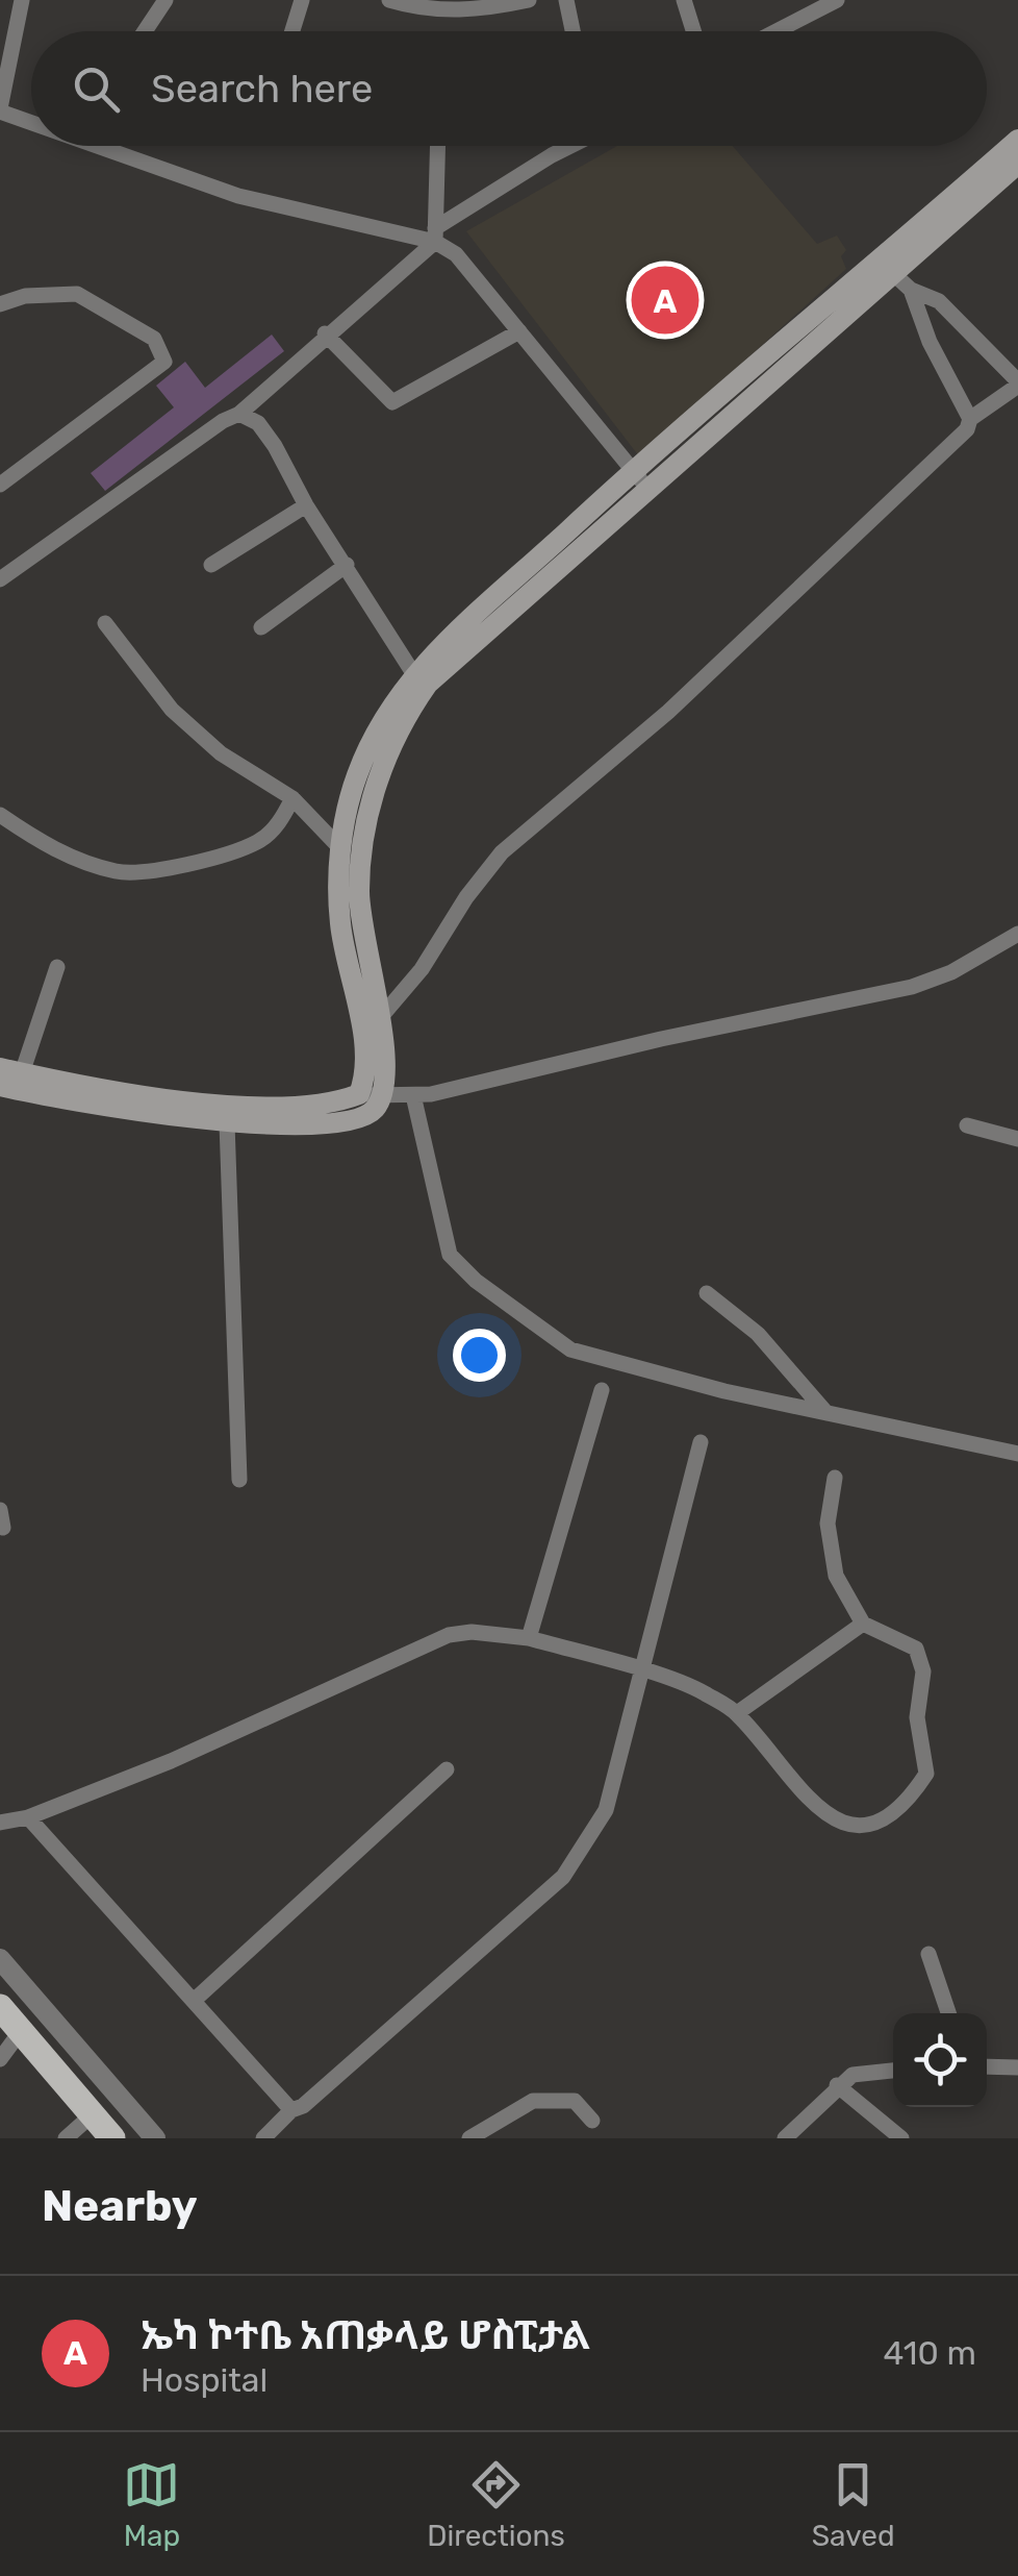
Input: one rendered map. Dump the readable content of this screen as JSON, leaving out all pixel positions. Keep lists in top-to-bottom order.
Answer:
{
  "page": {
    "search": "Search here",
    "pins": "A",
    "heading": "Nearby",
    "list": [
      {
        "mark": "A",
        "name": "ኤካ ኮተቤ አጠቃላይ ሆስፒታል",
        "note": "Hospital",
        "value": "410 m"
      }
    ],
    "nav": ["Map", "Directions", "Saved"]
  }
}
